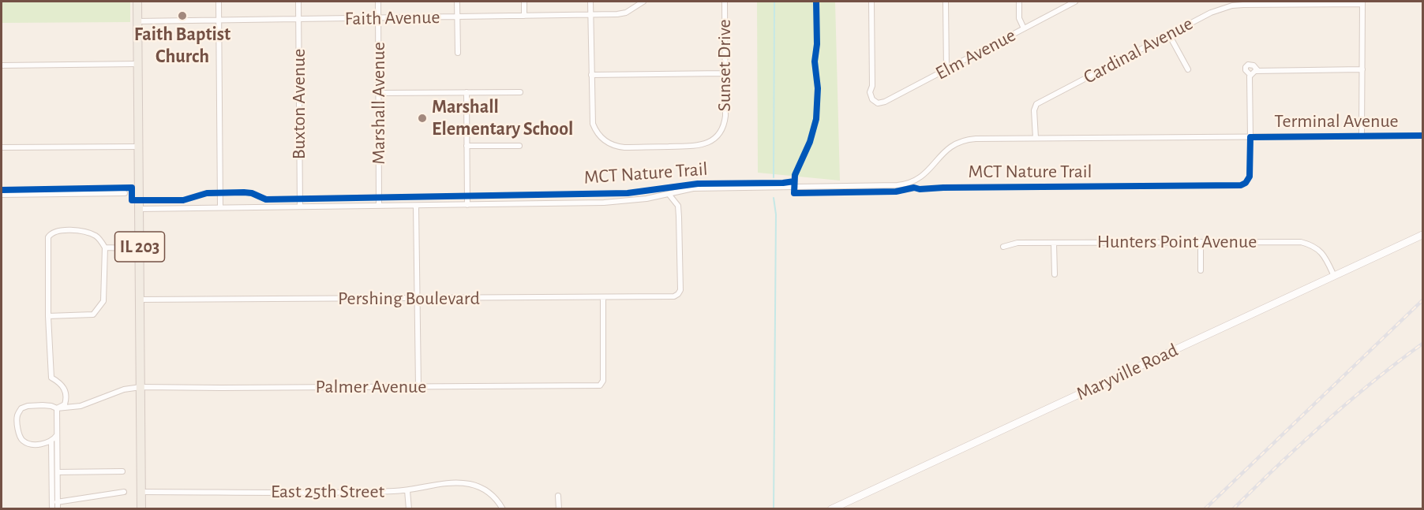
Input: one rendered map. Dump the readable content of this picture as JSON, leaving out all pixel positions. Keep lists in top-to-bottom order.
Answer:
{
  "streets": {
    "main road": ["IL 203", "Maryville Road"],
    "street": [
      "Faith Avenue",
      "Cardinal Avenue",
      "Elm Avenue",
      "Sunset Drive",
      "Marshall Avenue",
      "Buxton Avenue",
      "Terminal Avenue",
      "Hunters Point Avenue",
      "Pershing Boulevard",
      "Palmer Avenue",
      "East 25th Street"
    ],
    "cycle path": ["MCT Nature Trail"]
  },
  "crossings": [
    ["Faith Avenue", "Sunset Drive"],
    ["Faith Avenue", "Marshall Avenue"],
    ["Faith Avenue", "Buxton Avenue"],
    ["Faith Avenue", "IL 203"],
    ["Cardinal Avenue", "Terminal Avenue"],
    ["Marshall Avenue", "Terminal Avenue"],
    ["Buxton Avenue", "Terminal Avenue"],
    ["Terminal Avenue", "IL 203"],
    ["Terminal Avenue", "Pershing Boulevard"],
    ["Hunters Point Avenue", "Maryville Road"],
    ["IL 203", "Pershing Boulevard"],
    ["IL 203", "Palmer Avenue"],
    ["IL 203", "East 25th Street"],
    ["Pershing Boulevard", "Palmer Avenue"]
  ],
  "places": ["Faith Baptist Church", "Marshall Elementary School"]
}
